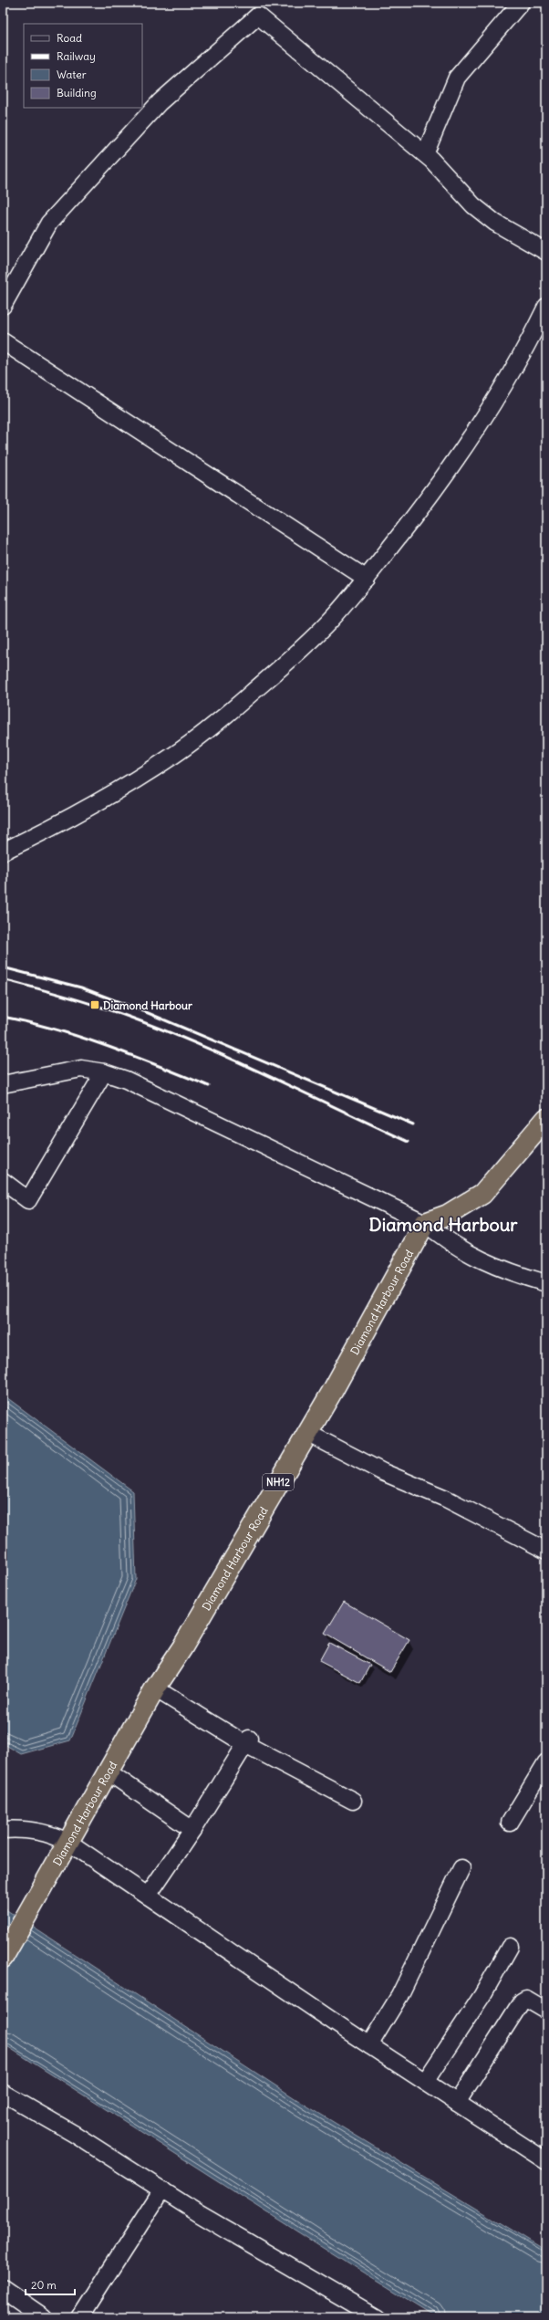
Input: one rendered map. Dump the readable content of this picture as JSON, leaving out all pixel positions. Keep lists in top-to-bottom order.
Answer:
{
  "streets": {
    "highway": ["Diamond Harbour Road", "NH12"]
  },
  "districts": ["Diamond Harbour"],
  "places": {
    "transit": ["Diamond Harbour"]
  },
  "legend": [
    "Road",
    "Railway",
    "Water",
    "Building"
  ],
  "scale_bar": "20 m"
}
